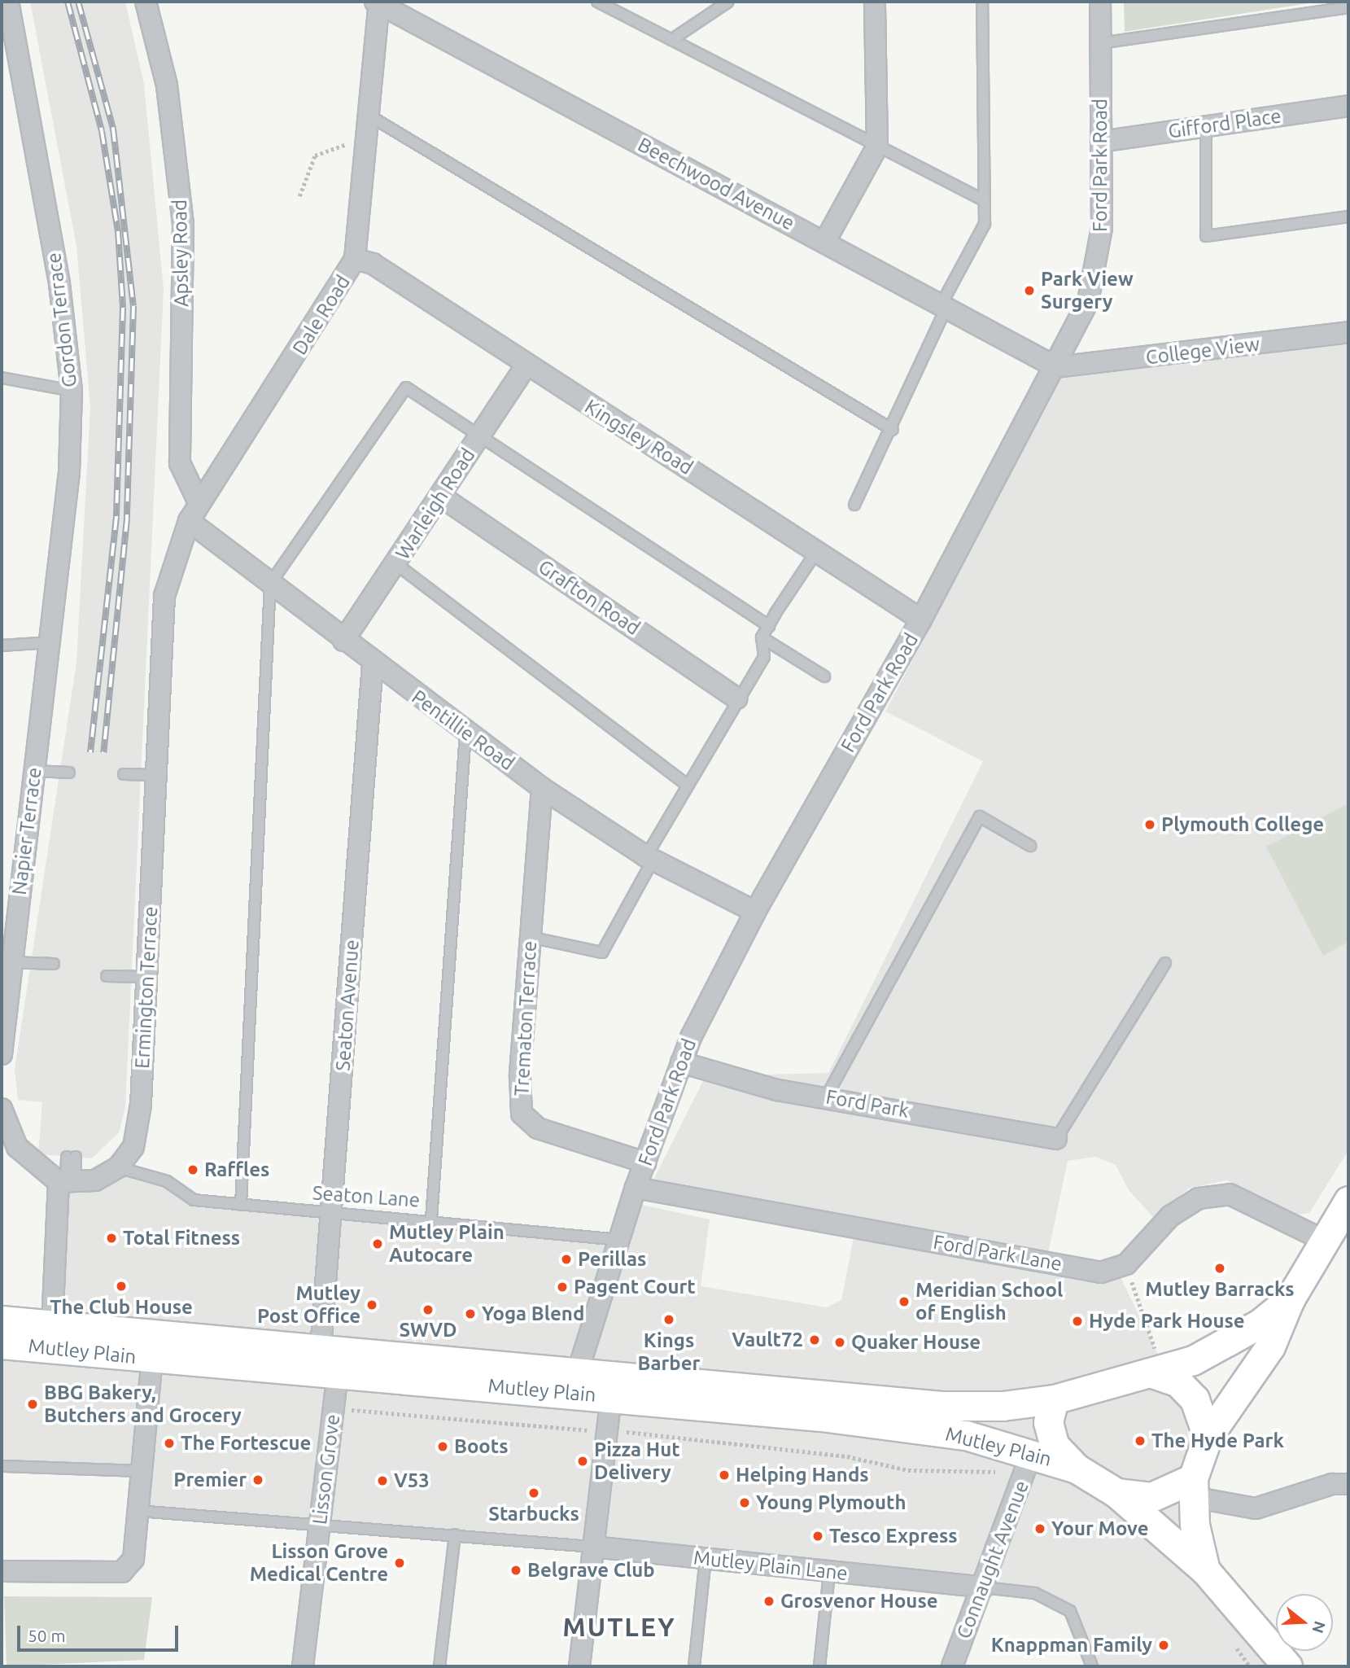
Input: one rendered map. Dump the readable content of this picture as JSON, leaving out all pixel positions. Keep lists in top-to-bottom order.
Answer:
{
  "streets": {
    "main road": ["Mutley Plain"],
    "street": [
      "Gifford Place",
      "Ford Park Road",
      "Beechwood Avenue",
      "Apsley Road",
      "Dale Road",
      "Gordon Terrace",
      "College View",
      "Kingsley Road",
      "Warleigh Road",
      "Grafton Road",
      "Pentillie Road",
      "Napier Terrace",
      "Ermington Terrace",
      "Seaton Avenue",
      "Trematon Terrace",
      "Ford Park",
      "Ford Park Lane",
      "Lisson Grove",
      "Connaught Avenue",
      "Mutley Plain Lane"
    ],
    "lane": ["Seaton Lane"]
  },
  "crossings": [
    ["Gifford Place", "Ford Park Road"],
    ["Ford Park Road", "Beechwood Avenue"],
    ["Ford Park Road", "College View"],
    ["Ford Park Road", "Kingsley Road"],
    ["Ford Park Road", "Pentillie Road"],
    ["Ford Park Road", "Trematon Terrace"],
    ["Ford Park Road", "Ford Park"],
    ["Ford Park Road", "Seaton Lane"],
    ["Ford Park Road", "Ford Park Lane"],
    ["Ford Park Road", "Mutley Plain"],
    ["Beechwood Avenue", "Dale Road"],
    ["Beechwood Avenue", "College View"],
    ["Apsley Road", "Dale Road"],
    ["Dale Road", "Kingsley Road"],
    ["Dale Road", "Pentillie Road"],
    ["Dale Road", "Ermington Terrace"],
    ["Gordon Terrace", "Napier Terrace"],
    ["Kingsley Road", "Warleigh Road"],
    ["Warleigh Road", "Grafton Road"],
    ["Warleigh Road", "Pentillie Road"],
    ["Pentillie Road", "Seaton Avenue"],
    ["Pentillie Road", "Trematon Terrace"],
    ["Ermington Terrace", "Seaton Lane"],
    ["Seaton Avenue", "Seaton Lane"],
    ["Seaton Avenue", "Mutley Plain"],
    ["Mutley Plain", "Lisson Grove"],
    ["Mutley Plain", "Connaught Avenue"],
    ["Connaught Avenue", "Mutley Plain Lane"]
  ],
  "districts": ["MUTLEY"],
  "places": [
    "Park View Surgery",
    "Plymouth College",
    "Raffles",
    "Total Fitness",
    "Mutley Plain Autocare",
    "Perillas",
    "Mutley Barracks",
    "The Club House",
    "Pagent Court",
    "Meridian School of English",
    "Mutley Post Office",
    "SWVD",
    "Yoga Blend",
    "Kings Barber",
    "Hyde Park House",
    "Vault72",
    "Quaker House",
    "BBG Bakery, Butchers and Grocery",
    "The Hyde Park",
    "The Fortescue",
    "Boots",
    "Pizza Hut Delivery",
    "Helping Hands",
    "Premier",
    "V53",
    "Starbucks",
    "Young Plymouth",
    "Your Move",
    "Tesco Express",
    "Lisson Grove Medical Centre",
    "Belgrave Club",
    "Grosvenor House",
    "Knappman Family"
  ],
  "scale_bar": "50 m",
  "north": "right"
}
